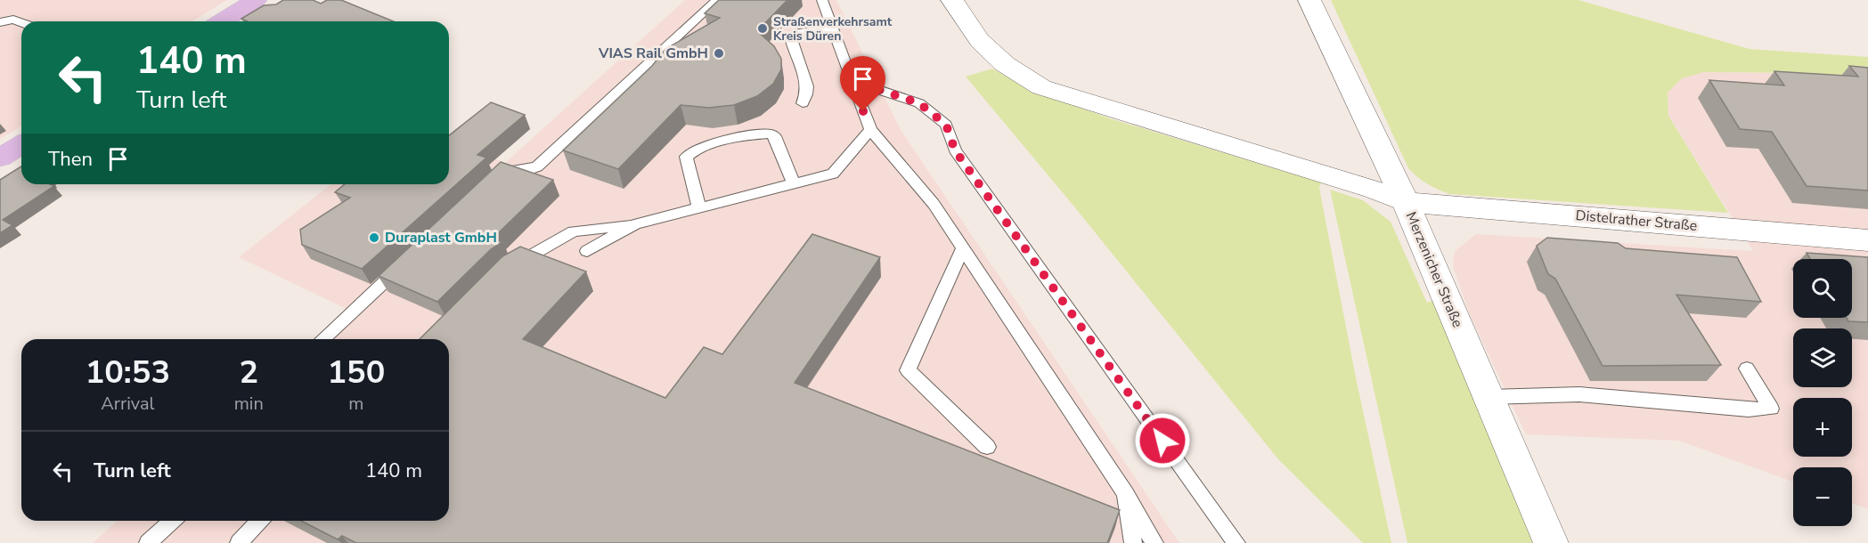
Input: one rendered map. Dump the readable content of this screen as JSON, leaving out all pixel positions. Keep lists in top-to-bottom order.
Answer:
{
  "streets": {
    "street": ["Distelrather Straße", "Merzenicher Straße"]
  },
  "crossings": [
    ["Distelrather Straße", "Merzenicher Straße"]
  ],
  "places": ["Straßenverkehrsamt Kreis Düren", "VIAS Rail GmbH", "Duraplast GmbH"],
  "page": {
    "turn": ["140 m", "Turn left"],
    "then": "Then",
    "map_buttons": ["+", "−"],
    "eta": [
      "10:53",
      "Arrival",
      "2",
      "min",
      "150",
      "m"
    ],
    "list": [
      {
        "name": "Turn left",
        "value": "140 m"
      }
    ]
  }
}
